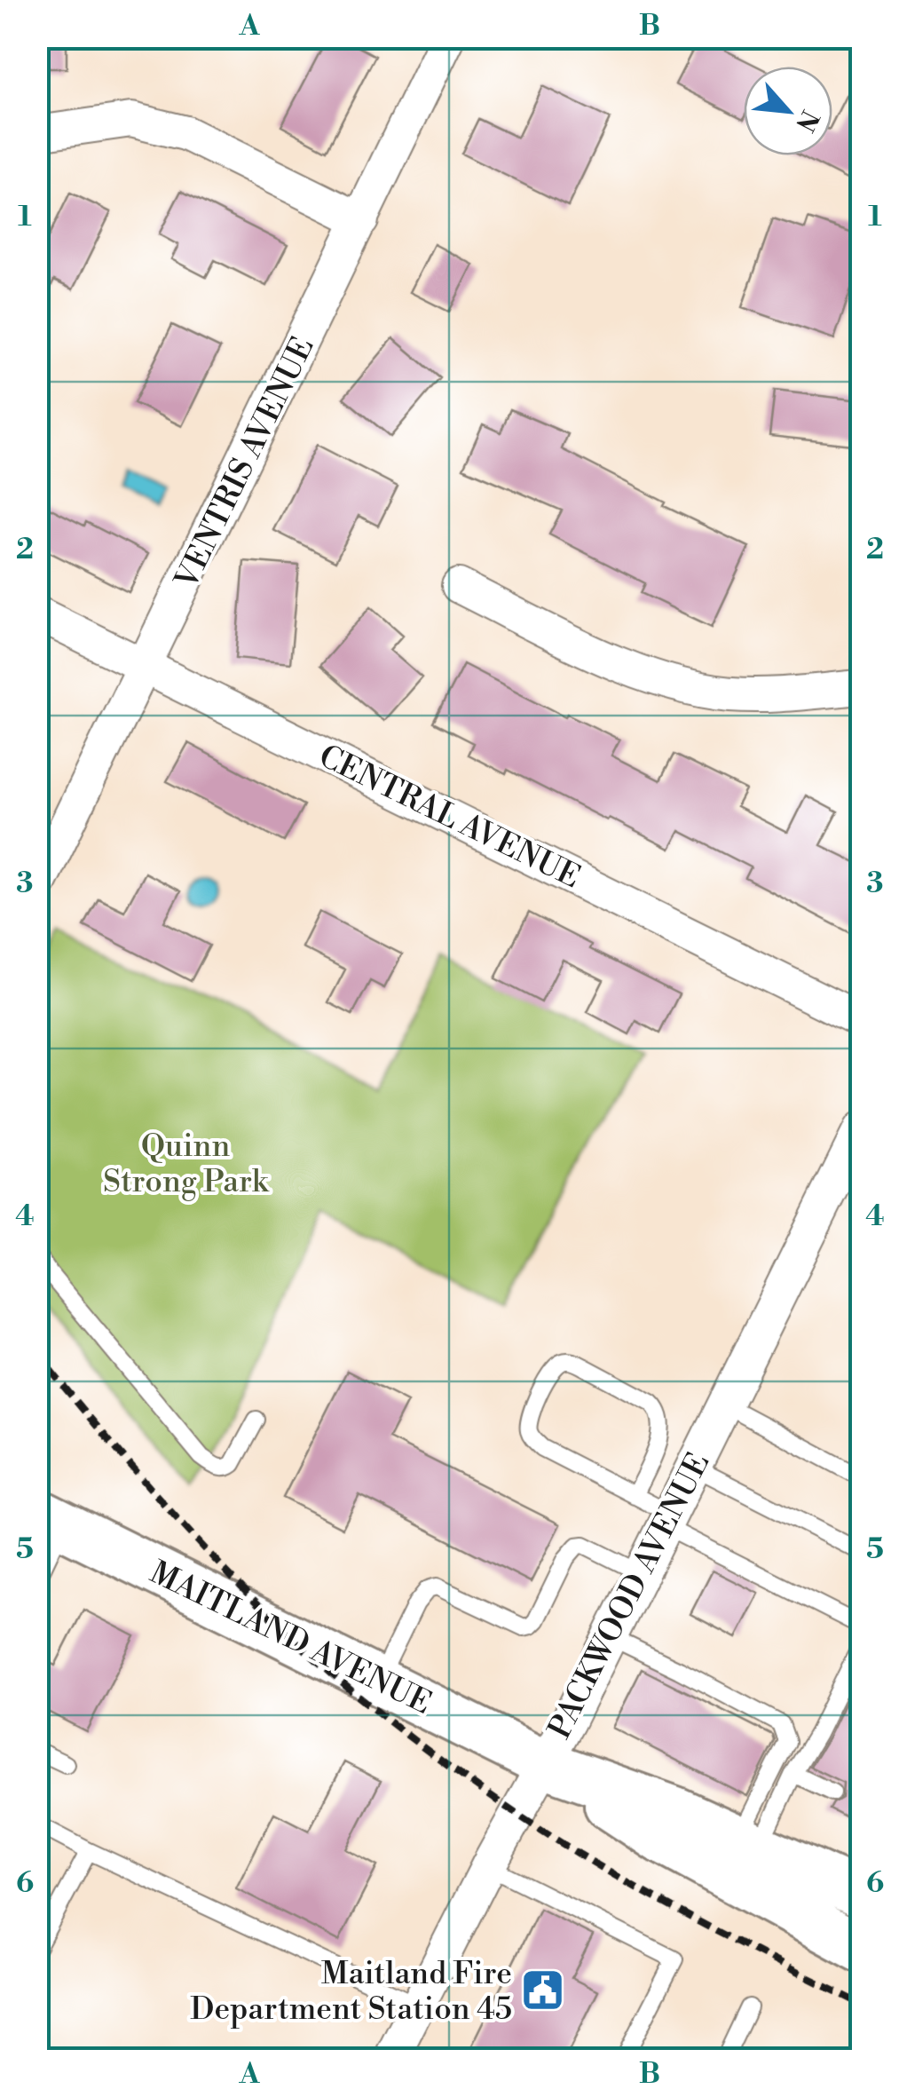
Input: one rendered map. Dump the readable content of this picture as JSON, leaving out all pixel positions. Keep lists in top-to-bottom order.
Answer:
{
  "streets": {
    "main road": ["MAITLAND AVENUE"],
    "street": ["VENTRIS AVENUE", "CENTRAL AVENUE", "PACKWOOD AVENUE"]
  },
  "crossings": [
    ["VENTRIS AVENUE", "CENTRAL AVENUE"],
    ["PACKWOOD AVENUE", "MAITLAND AVENUE"]
  ],
  "parks": ["Quinn Strong Park"],
  "places": {
    "public building": ["Maitland Fire Department Station 45"]
  },
  "north": "bottom right",
  "grid": {
    "columns": ["A", "B"],
    "rows": [
      "1",
      "2",
      "3",
      "4",
      "5",
      "6"
    ]
  }
}
